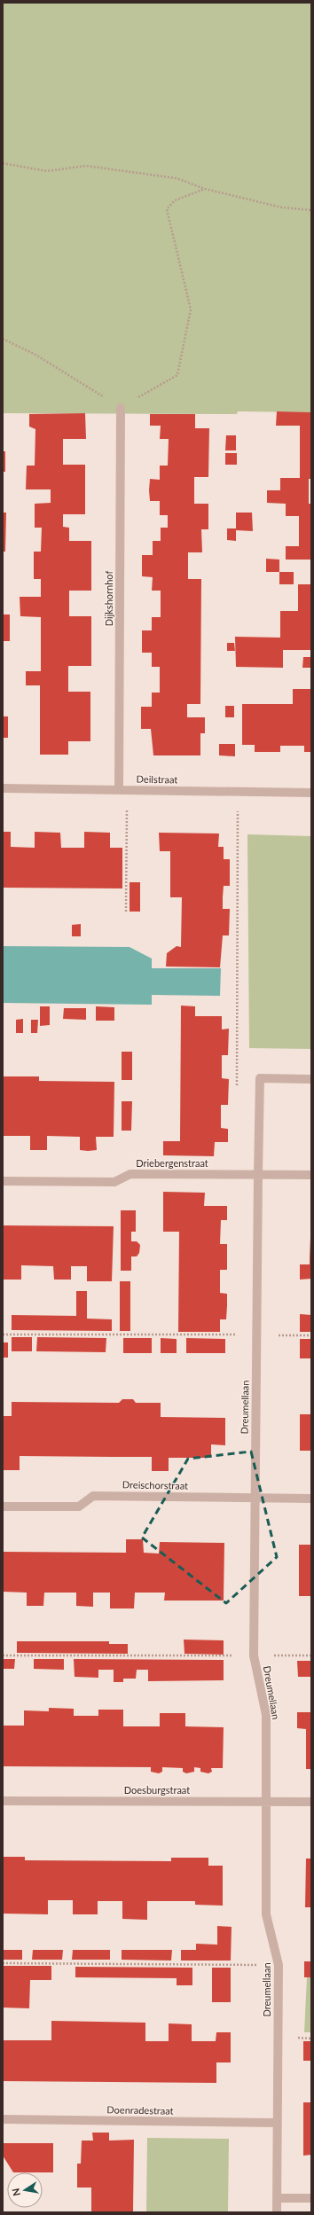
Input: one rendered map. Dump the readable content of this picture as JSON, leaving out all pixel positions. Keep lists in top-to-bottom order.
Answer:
{
  "streets": {
    "street": [
      "Dijkshornhof",
      "Deilstraat",
      "Driebergenstraat",
      "Dreumellaan",
      "Dreischorstraat",
      "Doesburgstraat",
      "Doenradestraat"
    ]
  },
  "crossings": [
    ["Dijkshornhof", "Deilstraat"],
    ["Driebergenstraat", "Dreumellaan"],
    ["Dreumellaan", "Dreischorstraat"],
    ["Dreumellaan", "Doesburgstraat"],
    ["Dreumellaan", "Doenradestraat"]
  ],
  "north": "left"
}
